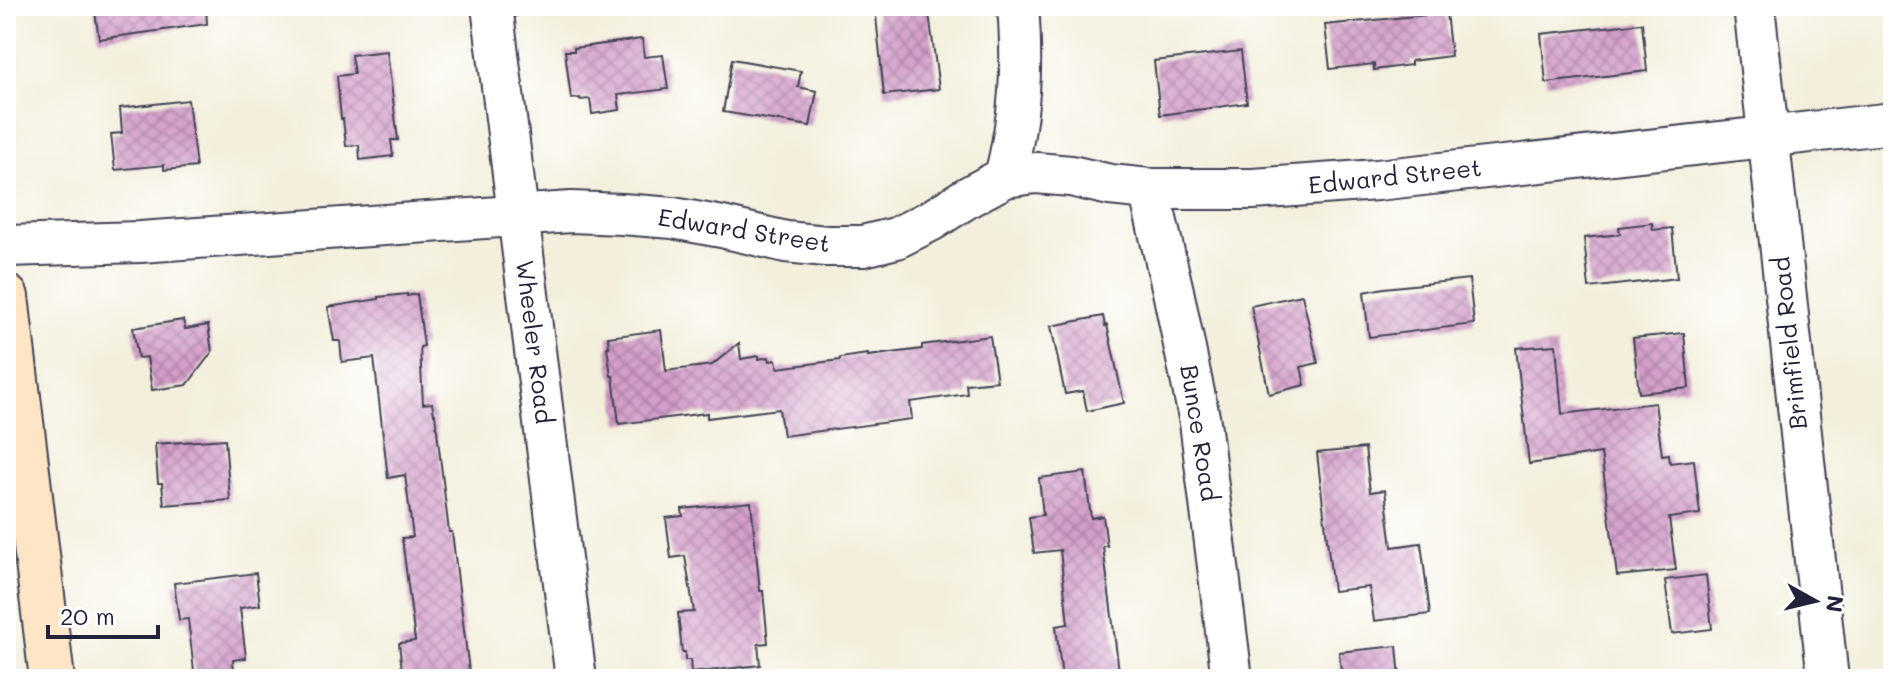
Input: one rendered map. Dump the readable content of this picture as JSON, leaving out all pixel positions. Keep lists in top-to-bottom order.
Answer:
{
  "streets": {
    "street": [
      "Edward Street",
      "Wheeler Road",
      "Brimfield Road",
      "Bunce Road"
    ]
  },
  "crossings": [
    ["Edward Street", "Wheeler Road"],
    ["Edward Street", "Brimfield Road"],
    ["Edward Street", "Bunce Road"]
  ],
  "scale_bar": "20 m",
  "north": "right"
}
